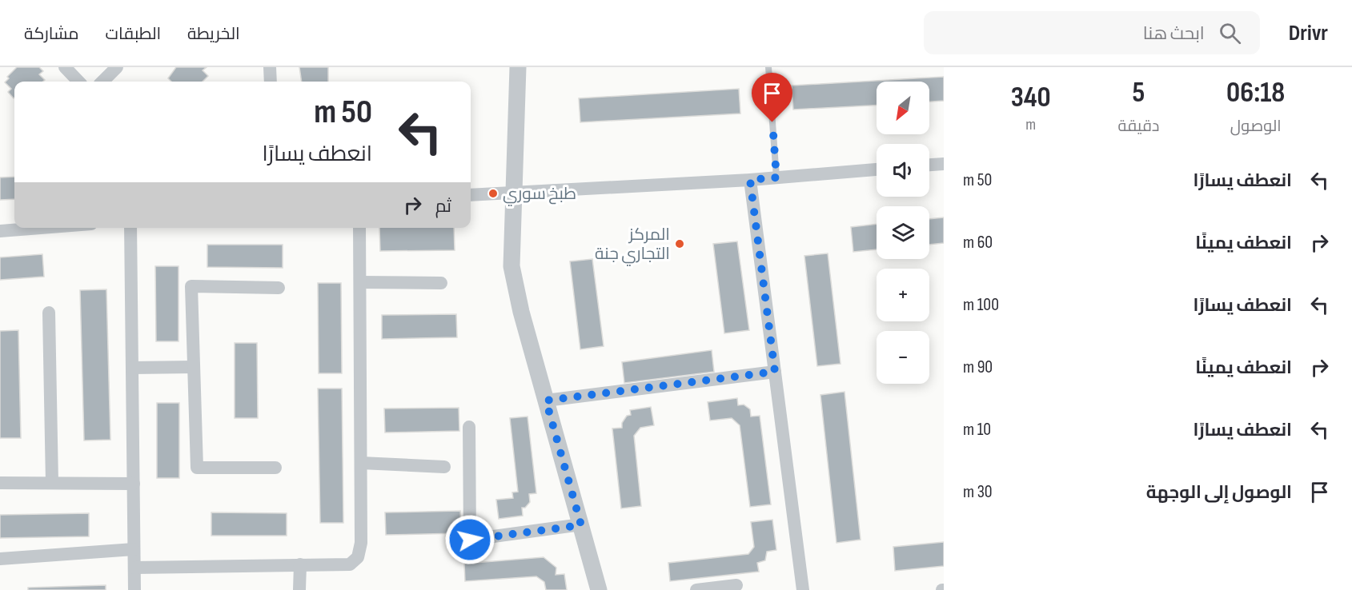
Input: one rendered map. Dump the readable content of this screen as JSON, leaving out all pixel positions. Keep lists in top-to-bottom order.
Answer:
{
  "places": ["طبخ سوري", "المركز التجاري جنة"],
  "north": "bottom left",
  "page": {
    "header": "Drivr",
    "search": "ابحث هنا",
    "nav": ["الخريطة", "الطبقات", "مشاركة"],
    "eta": [
      "06:18",
      "الوصول",
      "5",
      "دقيقة",
      "340",
      "m"
    ],
    "map_buttons": ["+", "−"],
    "turn": ["50 m", "انعطف يسارًا"],
    "list": [
      {
        "name": "انعطف يسارًا",
        "value": "50 m"
      },
      {
        "name": "انعطف يمينًا",
        "value": "60 m"
      },
      {
        "name": "انعطف يسارًا",
        "value": "100 m"
      },
      {
        "name": "انعطف يمينًا",
        "value": "90 m"
      },
      {
        "name": "انعطف يسارًا",
        "value": "10 m"
      },
      {
        "name": "الوصول إلى الوجهة",
        "value": "30 m"
      }
    ],
    "then": "ثم"
  }
}
